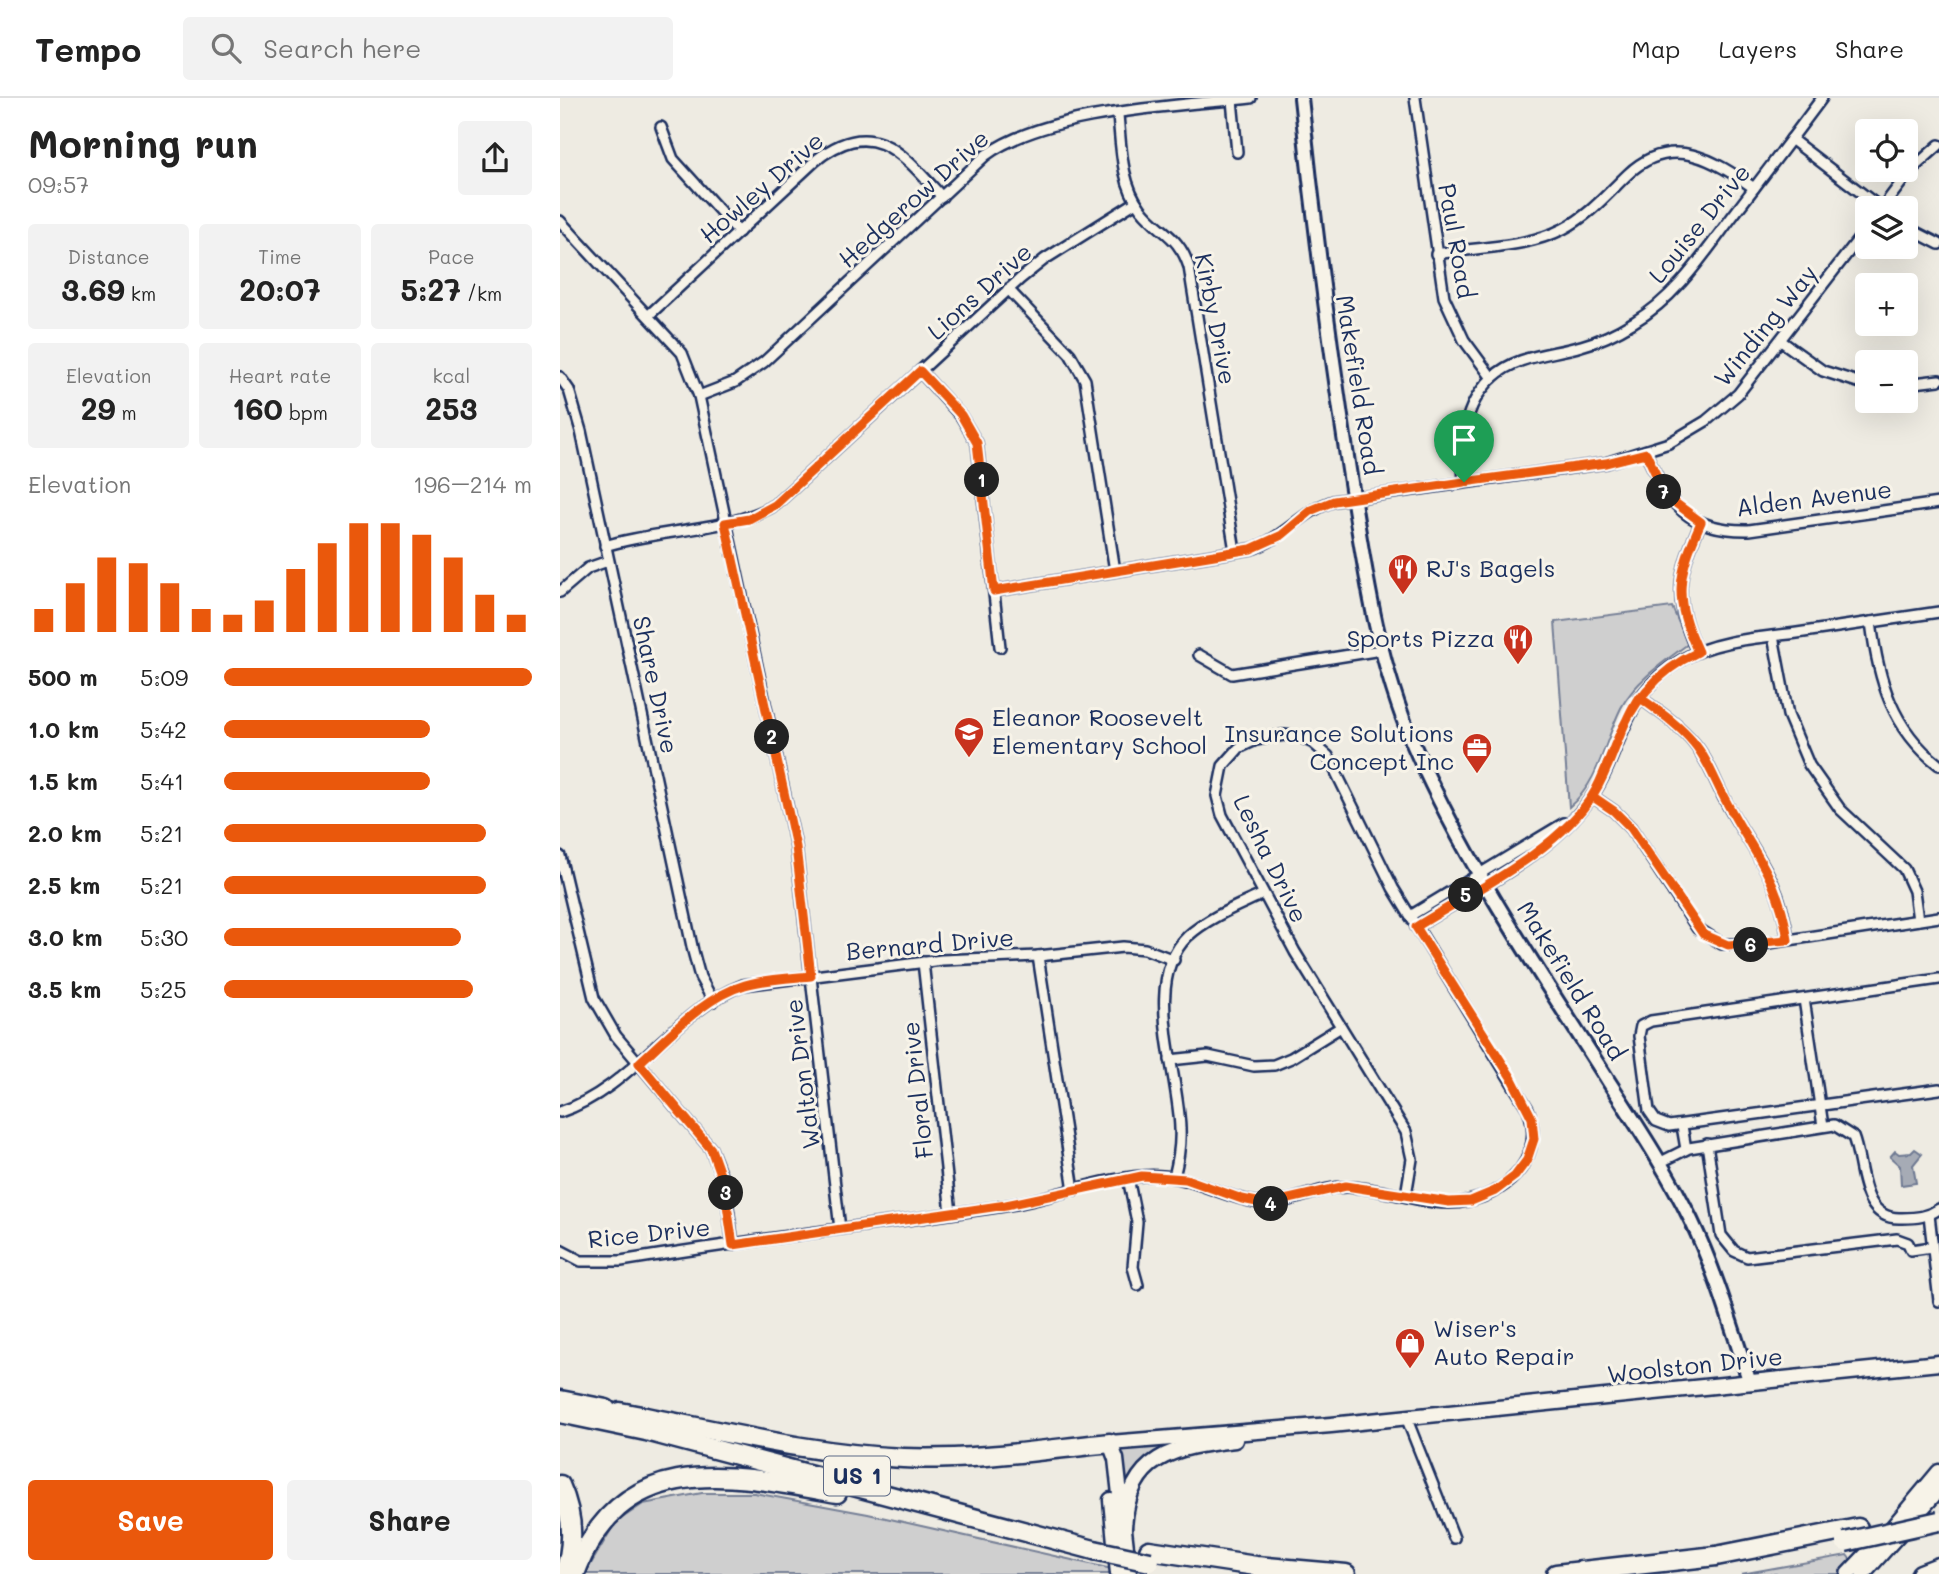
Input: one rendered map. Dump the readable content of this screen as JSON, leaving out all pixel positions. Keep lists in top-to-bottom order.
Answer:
{
  "streets": {
    "highway": ["US 1"],
    "main road": ["Woolston Drive"],
    "street": [
      "Howley Drive",
      "Hedgerow Drive",
      "Louise Drive",
      "Paul Road",
      "Lions Drive",
      "Kirby Drive",
      "Winding Way",
      "Makefield Road",
      "Alden Avenue",
      "Share Drive",
      "Lesha Drive",
      "Bernard Drive",
      "Walton Drive",
      "Floral Drive",
      "Rice Drive"
    ]
  },
  "crossings": [
    ["Howley Drive", "Hedgerow Drive"],
    ["Howley Drive", "Walton Drive"],
    ["Hedgerow Drive", "Kirby Drive"],
    ["Hedgerow Drive", "Walton Drive"],
    ["Louise Drive", "Paul Road"],
    ["Louise Drive", "Winding Way"],
    ["Lions Drive", "Kirby Drive"],
    ["Lions Drive", "Share Drive"],
    ["Lions Drive", "Walton Drive"],
    ["Kirby Drive", "Winding Way"],
    ["Winding Way", "Makefield Road"],
    ["Winding Way", "Alden Avenue"],
    ["Makefield Road", "Woolston Drive"],
    ["Share Drive", "Bernard Drive"],
    ["Lesha Drive", "Rice Drive"],
    ["Bernard Drive", "Walton Drive"],
    ["Bernard Drive", "Floral Drive"],
    ["Walton Drive", "Rice Drive"],
    ["Floral Drive", "Rice Drive"]
  ],
  "places": {
    "restaurant": ["RJ's Bagels", "Sports Pizza"],
    "school or university": ["Eleanor Roosevelt Elementary School"],
    "office": ["Insurance Solutions Concept Inc"],
    "shop": ["Wiser's Auto Repair"]
  },
  "page": {
    "header": "Tempo",
    "search": "Search here",
    "nav": ["Map", "Layers", "Share"],
    "heading": ["Morning run", "09:57"],
    "map_buttons": ["+", "−"],
    "stats": [
      ["Distance", "3.69 km"],
      ["Time", "20:07"],
      ["Pace", "5:27 /km"],
      ["Elevation", "29 m"],
      ["Heart rate", "160 bpm"],
      ["kcal", "253"]
    ],
    "chart": ["Elevation", "196–214 m"],
    "pins": [
      "1",
      "7",
      "2",
      "5",
      "6",
      "3",
      "4"
    ],
    "list": [
      {
        "name": "500 m",
        "note": "5:09"
      },
      {
        "name": "1.0 km",
        "note": "5:42"
      },
      {
        "name": "1.5 km",
        "note": "5:41"
      },
      {
        "name": "2.0 km",
        "note": "5:21"
      },
      {
        "name": "2.5 km",
        "note": "5:21"
      },
      {
        "name": "3.0 km",
        "note": "5:30"
      },
      {
        "name": "3.5 km",
        "note": "5:25"
      }
    ],
    "buttons": ["Save", "Share"]
  }
}
